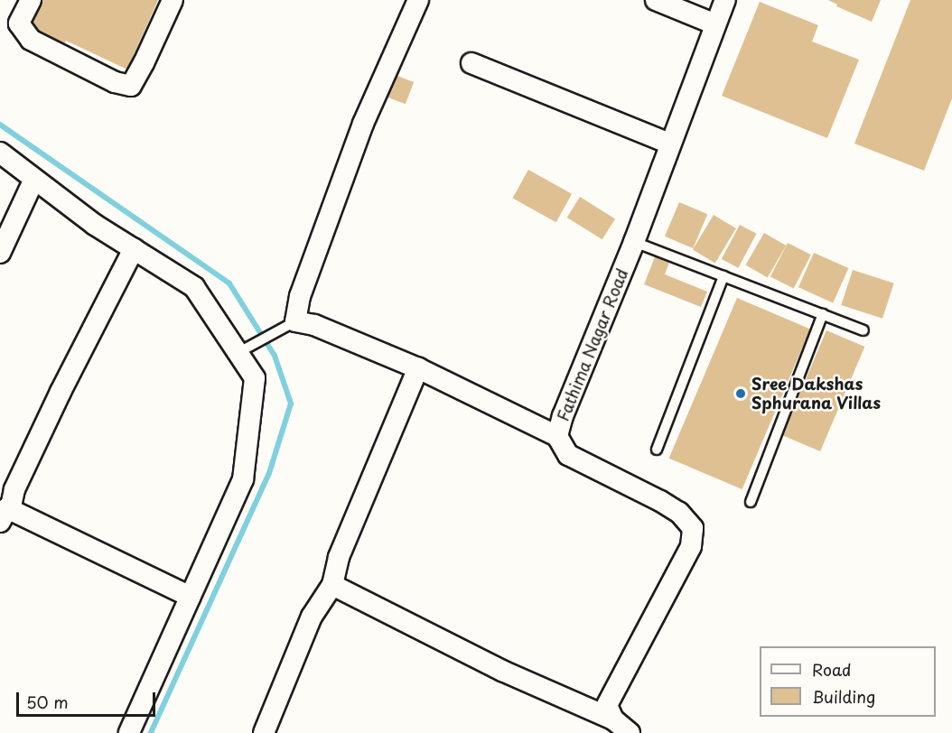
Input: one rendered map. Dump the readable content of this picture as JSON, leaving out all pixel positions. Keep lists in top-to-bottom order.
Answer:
{
  "streets": {
    "street": ["Fathima Nagar Road"]
  },
  "places": ["Sree Dakshas Sphurana Villas"],
  "legend": ["Road", "Building"],
  "scale_bar": "50 m"
}
